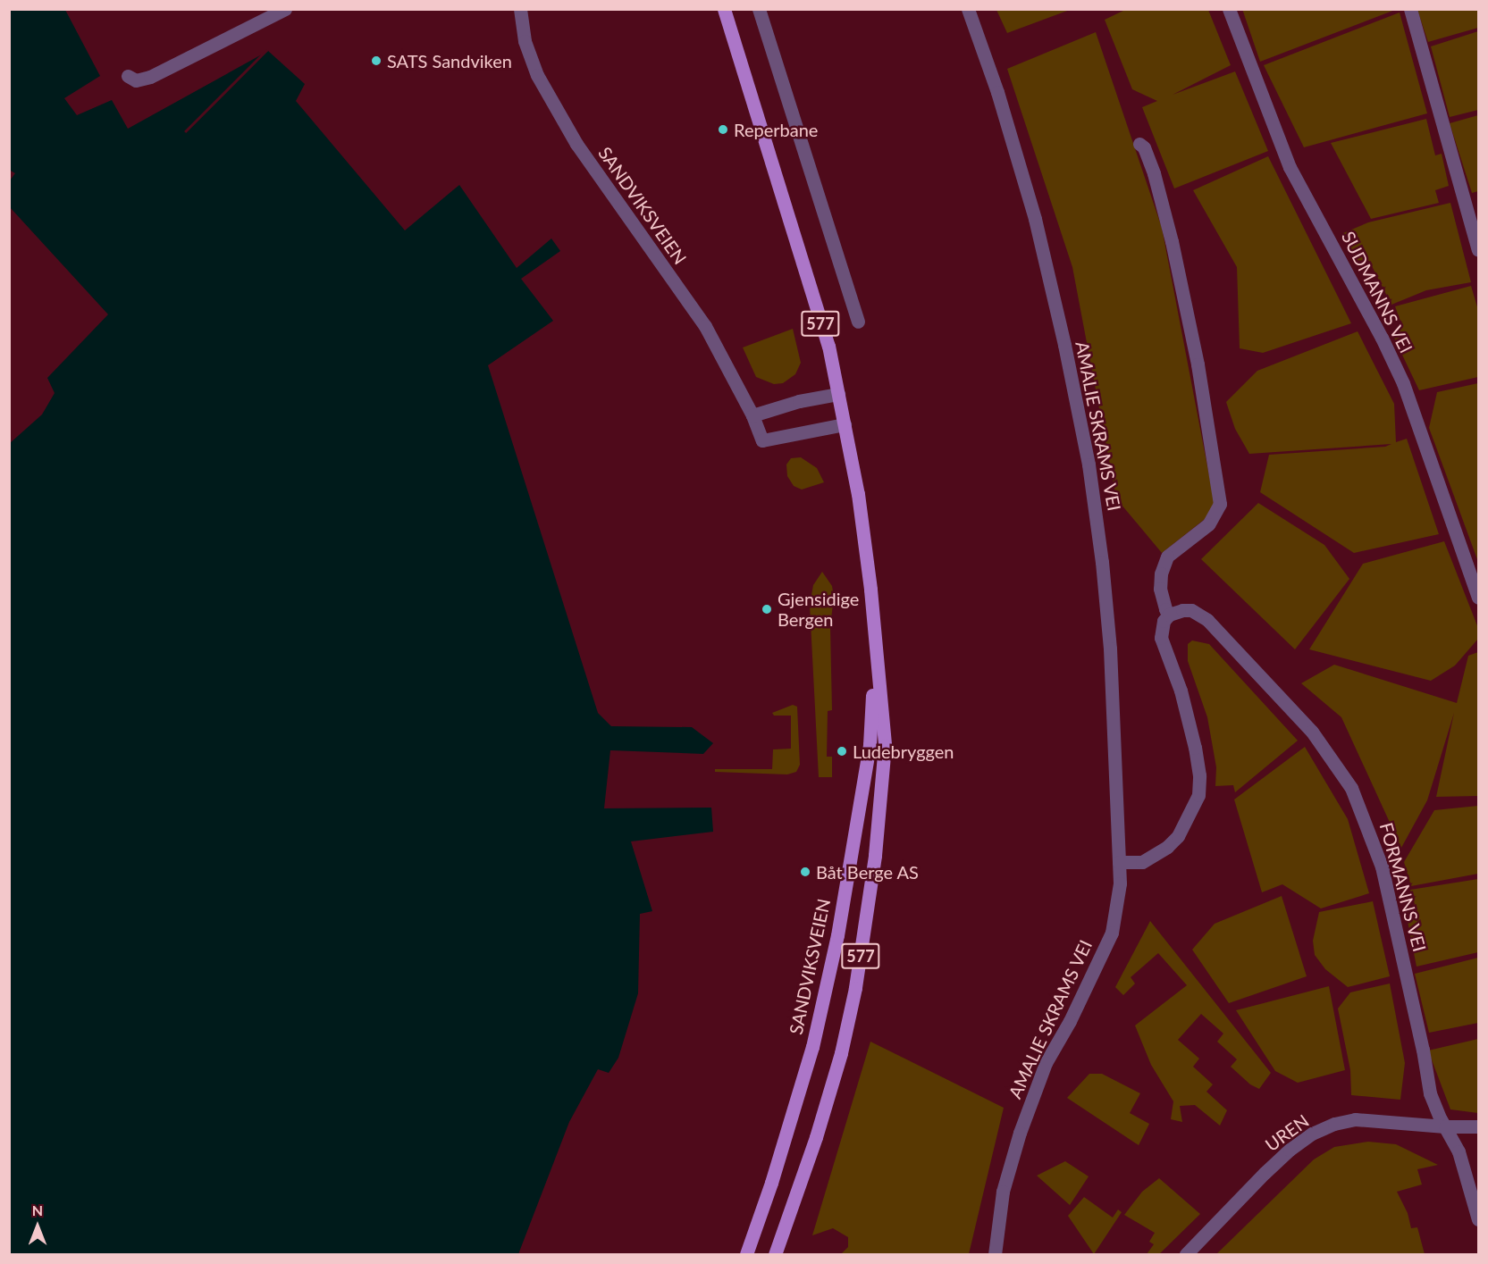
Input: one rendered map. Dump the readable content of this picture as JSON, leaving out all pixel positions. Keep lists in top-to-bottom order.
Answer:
{
  "streets": {
    "main road": ["SANDVIKSVEIEN", "577"],
    "street": [
      "SUDMANNS VEI",
      "AMALIE SKRAMS VEI",
      "FORMANNS VEI",
      "UREN"
    ]
  },
  "crossings": [
    ["FORMANNS VEI", "UREN"]
  ],
  "places": [
    "SATS Sandviken",
    "Reperbane",
    "Gjensidige Bergen",
    "Ludebryggen",
    "Båt Berge AS"
  ],
  "north": "top"
}
